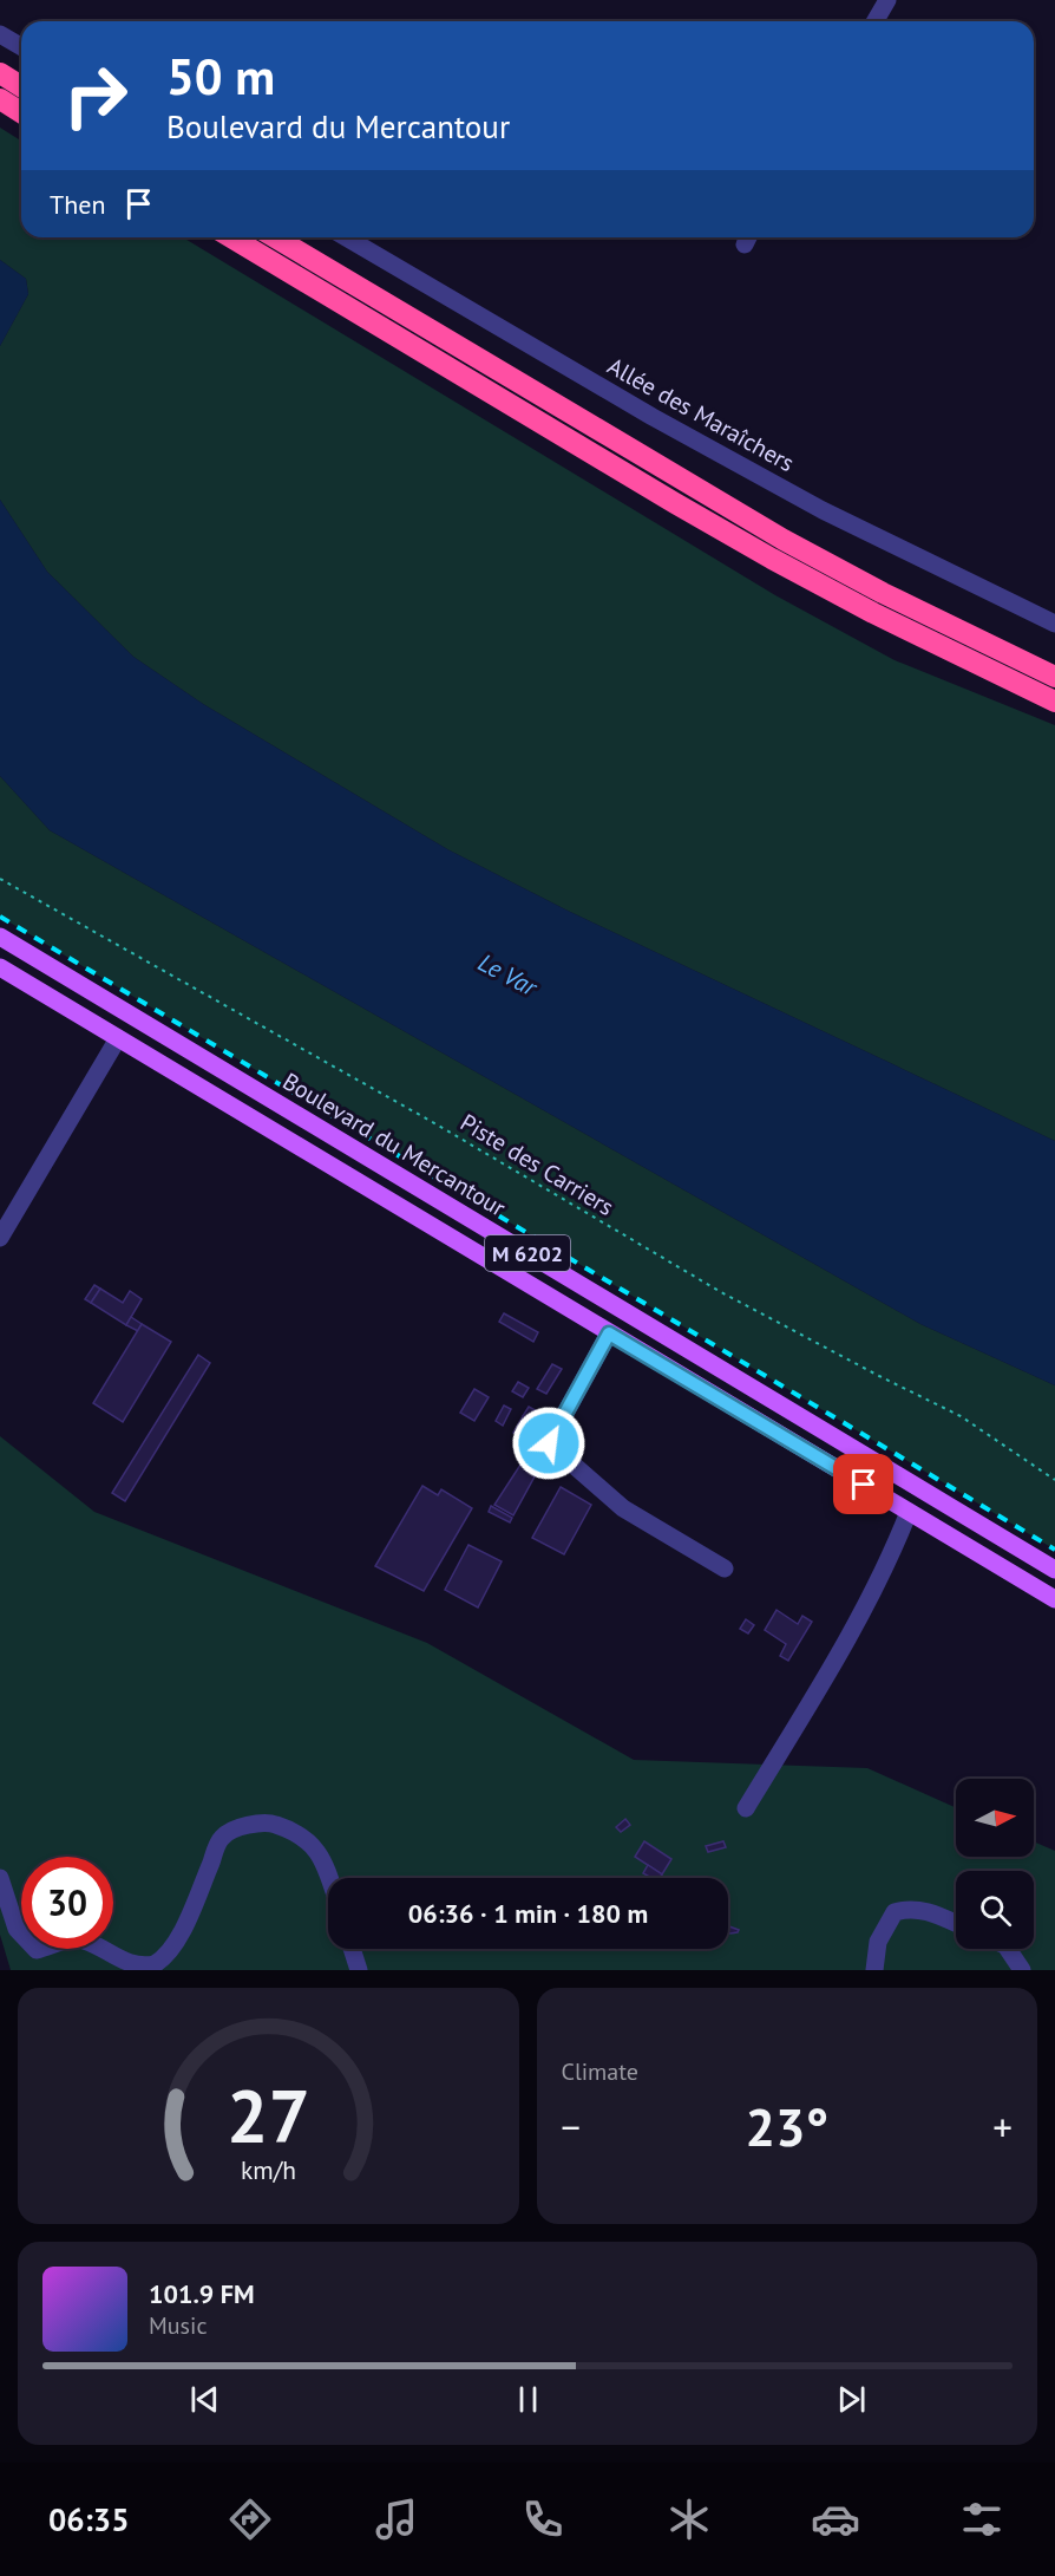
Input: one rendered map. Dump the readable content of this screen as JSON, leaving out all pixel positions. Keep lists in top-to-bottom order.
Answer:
{
  "streets": {
    "main road": ["Boulevard du Mercantour", "M 6202"],
    "street": ["Allée des Maraîchers"],
    "path": ["Piste des Carriers"]
  },
  "water": ["Le Var"],
  "north": "right",
  "page": {
    "turn": ["50 m", "Boulevard du Mercantour"],
    "then": "Then",
    "limit": "30",
    "trip": "06:36 · 1 min · 180 m",
    "tile": "Climate",
    "heat": ["−", "23°", "+"],
    "song": ["101.9 FM", "Music"],
    "tabs": "06:35",
    "gauge": ["27", "km/h"]
  }
}
